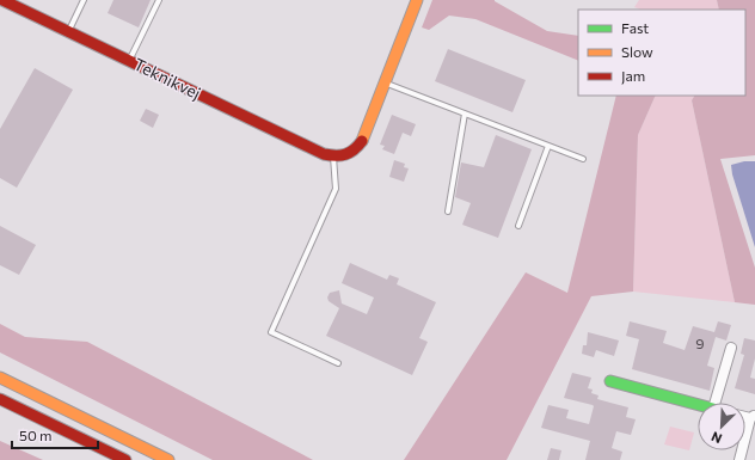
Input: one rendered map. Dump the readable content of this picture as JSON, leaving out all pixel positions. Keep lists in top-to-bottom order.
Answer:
{
  "streets": {
    "main road": ["Teknikvej"]
  },
  "house_numbers": ["9"],
  "legend": ["Fast", "Slow", "Jam"],
  "scale_bar": "50 m",
  "north": "bottom left"
}
